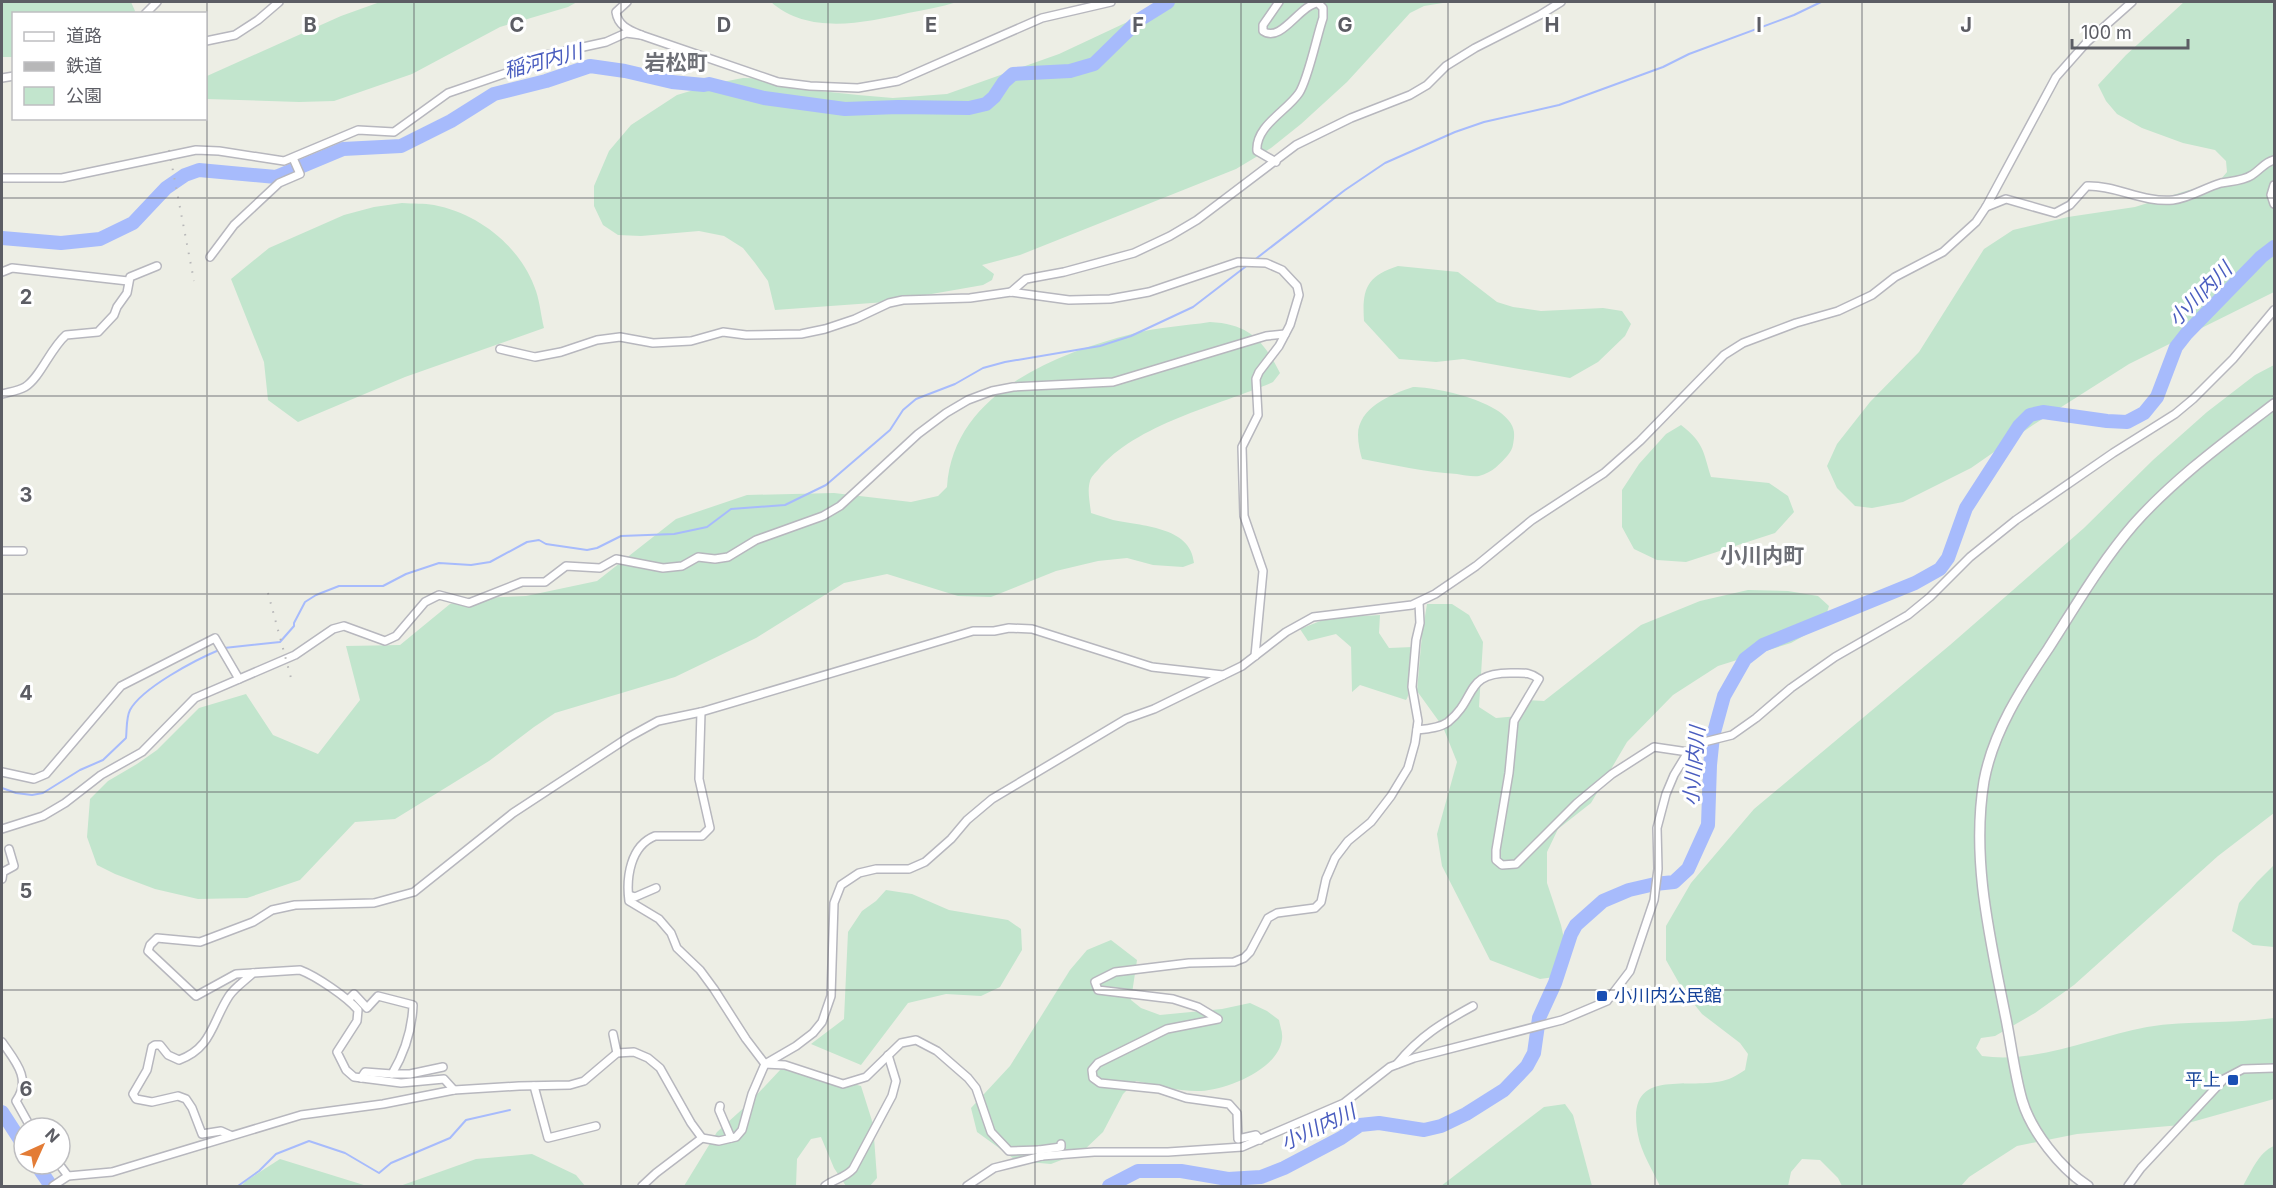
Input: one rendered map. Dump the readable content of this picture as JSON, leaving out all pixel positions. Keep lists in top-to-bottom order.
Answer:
{
  "districts": ["岩松町", "小川内町"],
  "water": ["稲河内川", "小川内川"],
  "places": {
    "transit": ["小川内公民館", "平上"]
  },
  "legend": ["道路", "鉄道", "公園"],
  "scale_bar": "100 m",
  "north": "top right",
  "grid": {
    "columns": [
      "B",
      "C",
      "D",
      "E",
      "F",
      "G",
      "H",
      "I",
      "J"
    ],
    "rows": [
      "2",
      "3",
      "4",
      "5",
      "6"
    ]
  }
}
